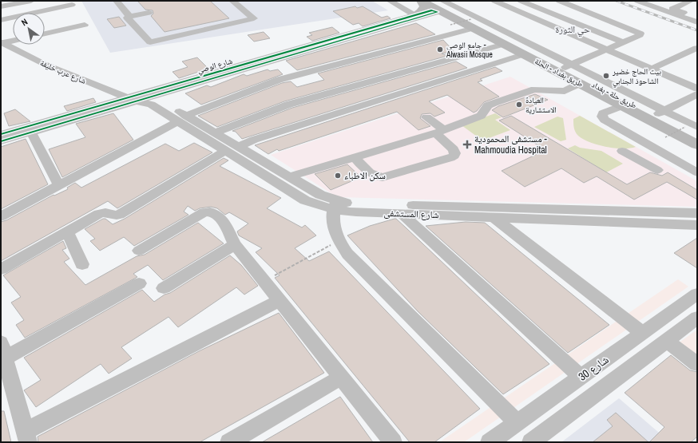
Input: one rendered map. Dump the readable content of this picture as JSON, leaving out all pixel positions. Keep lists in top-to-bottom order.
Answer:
{
  "streets": {
    "main road": ["طريق بغداد - الحلة", "طريق حلة - بغداد"],
    "street": [
      "شارع الوصي",
      "شارع عرب خليفة",
      "شارع المستشفى",
      "شارع 30"
    ]
  },
  "crossings": [
    ["شارع الوصي", "شارع عرب خليفة"],
    ["شارع الوصي", "طريق حلة - بغداد"],
    ["شارع الوصي", "شارع المستشفى"],
    ["شارع عرب خليفة", "شارع المستشفى"]
  ],
  "districts": ["حي الثورة"],
  "places": {
    "other": [
      "جامع الوصي - Alwasii Mosque",
      "بيت الحاج خضير الشاحوذ الجنابي",
      "العيادة الاستشارية",
      "سكن الاطباء"
    ],
    "health": ["مستشفى المحمودية - Mahmoudia Hospital"]
  },
  "north": "top left"
}
